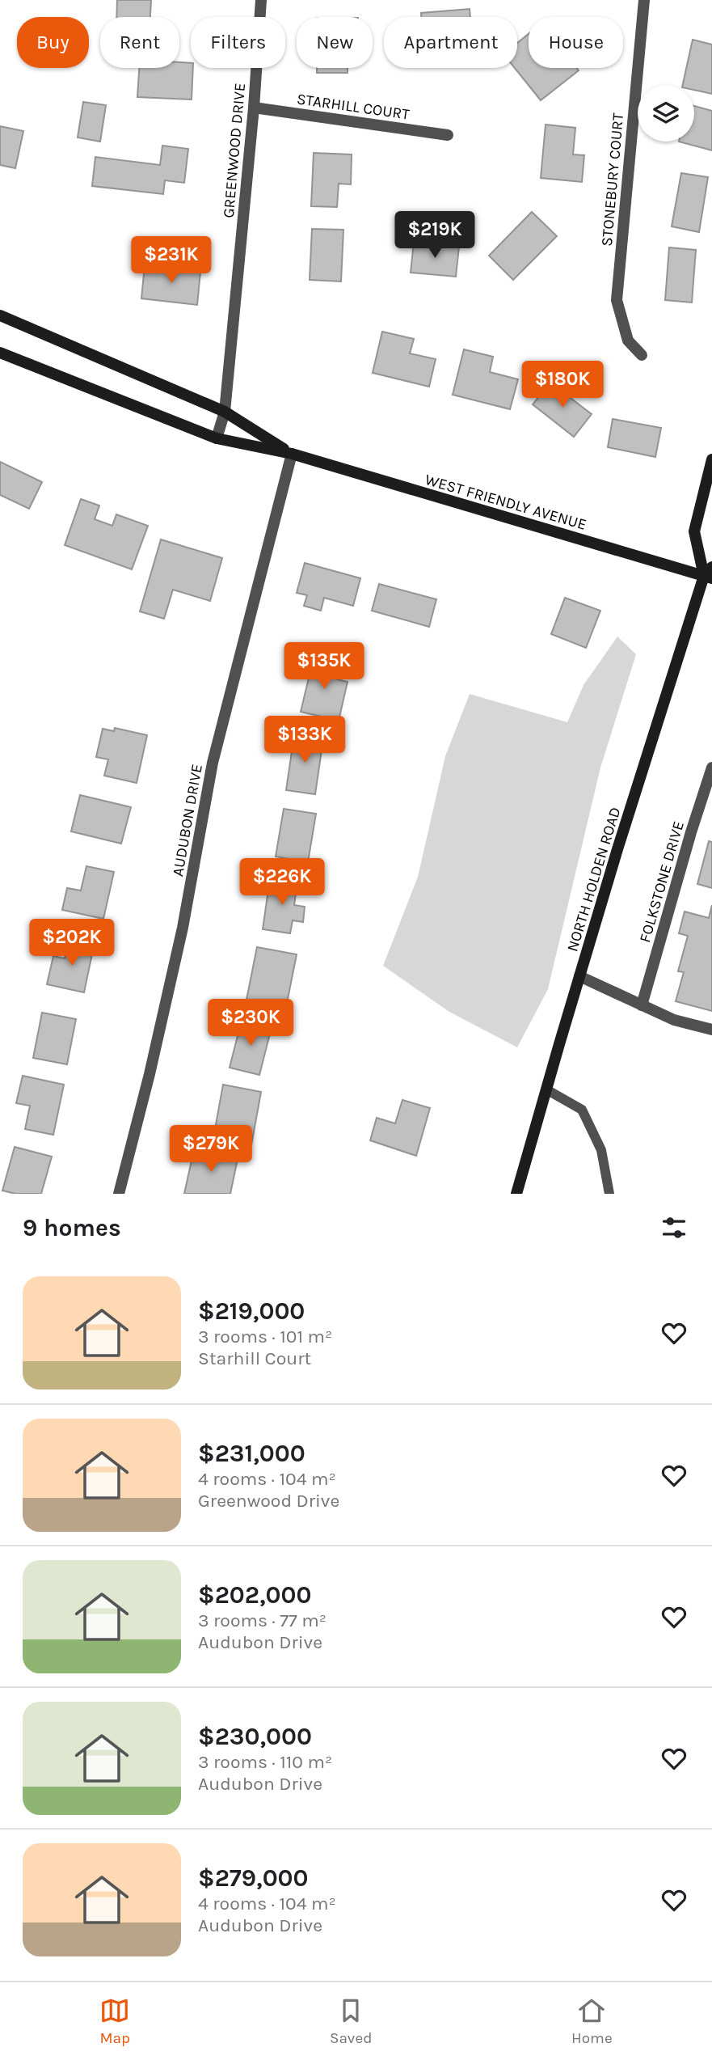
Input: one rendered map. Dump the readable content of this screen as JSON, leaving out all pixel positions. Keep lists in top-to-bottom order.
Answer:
{
  "streets": {
    "main road": ["WEST FRIENDLY AVENUE", "NORTH HOLDEN ROAD"],
    "street": [
      "STARHILL COURT",
      "GREENWOOD DRIVE",
      "STONEBURY COURT",
      "AUDUBON DRIVE",
      "FOLKSTONE DRIVE"
    ]
  },
  "crossings": [
    ["STARHILL COURT", "GREENWOOD DRIVE"],
    ["GREENWOOD DRIVE", "WEST FRIENDLY AVENUE"],
    ["WEST FRIENDLY AVENUE", "AUDUBON DRIVE"],
    ["WEST FRIENDLY AVENUE", "NORTH HOLDEN ROAD"]
  ],
  "page": {
    "chip": [
      "Buy",
      "Rent",
      "Filters",
      "New",
      "Apartment",
      "House"
    ],
    "price": [
      "$219K",
      "$231K",
      "$180K",
      "$135K",
      "$133K",
      "$226K",
      "$202K",
      "$230K",
      "$279K"
    ],
    "heading": "9 homes",
    "list": [
      {
        "name": "$219,000",
        "note": "3 rooms · 101 m² · Starhill Court"
      },
      {
        "name": "$231,000",
        "note": "4 rooms · 104 m² · Greenwood Drive"
      },
      {
        "name": "$202,000",
        "note": "3 rooms · 77 m² · Audubon Drive"
      },
      {
        "name": "$230,000",
        "note": "3 rooms · 110 m² · Audubon Drive"
      },
      {
        "name": "$279,000",
        "note": "4 rooms · 104 m² · Audubon Drive"
      }
    ],
    "tabs": ["Map", "Saved", "Home"]
  }
}
